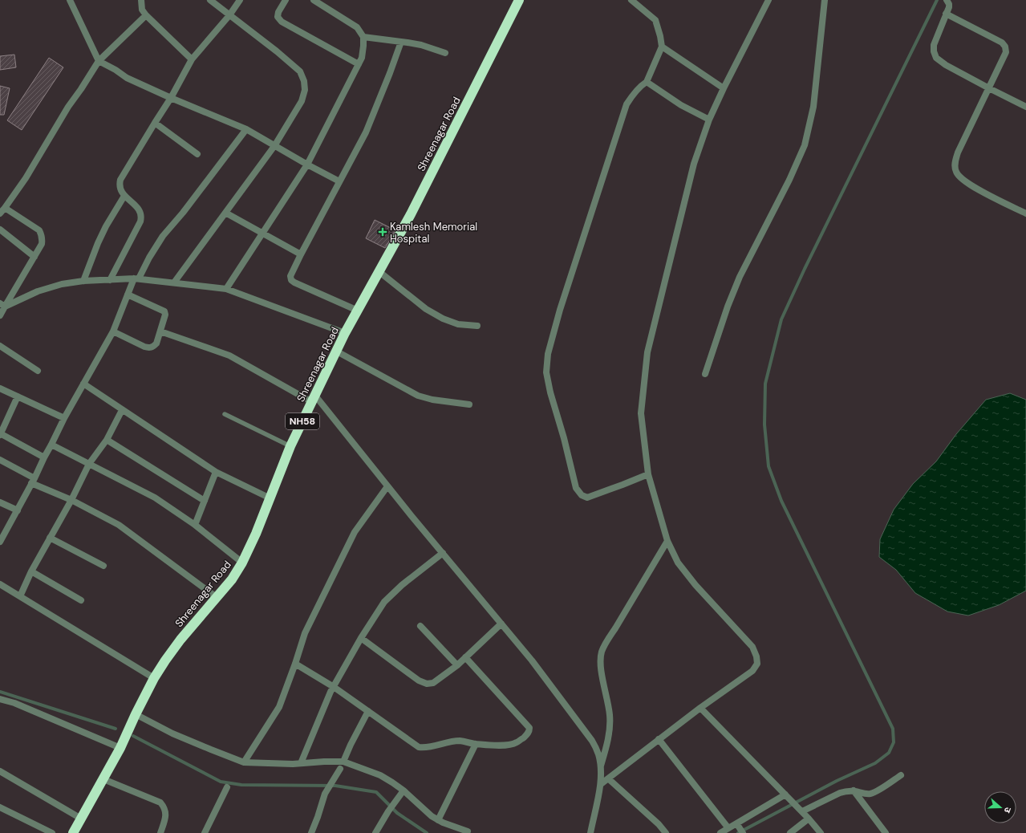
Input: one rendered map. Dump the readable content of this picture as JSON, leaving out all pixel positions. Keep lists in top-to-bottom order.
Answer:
{
  "streets": {
    "highway": ["Shreenagar Road", "NH58"]
  },
  "places": {
    "health": ["Kamlesh Memorial Hospital"]
  },
  "north": "right"
}
